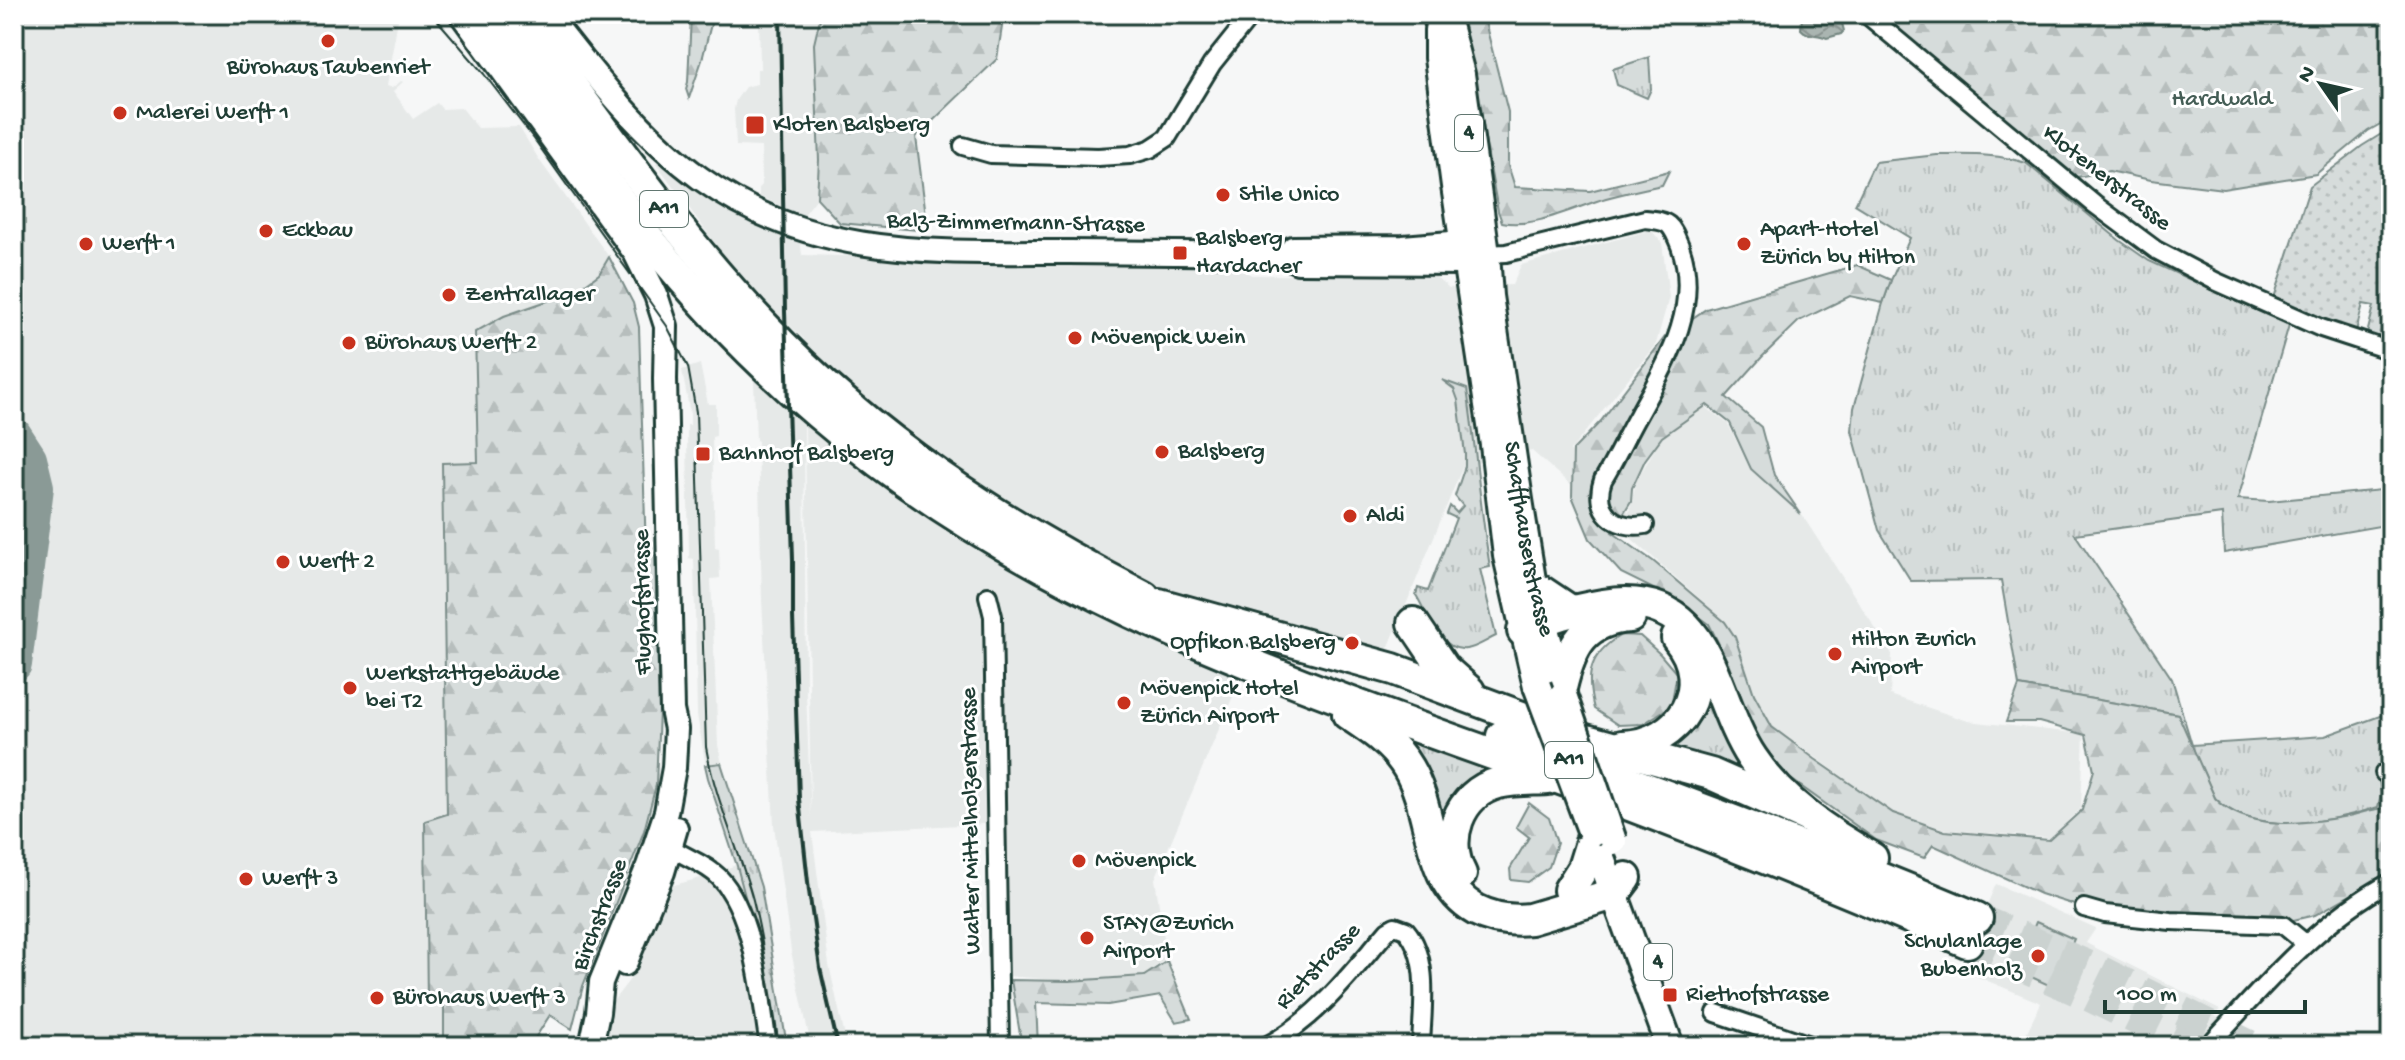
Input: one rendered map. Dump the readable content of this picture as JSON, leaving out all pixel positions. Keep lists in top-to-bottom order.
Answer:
{
  "streets": {
    "highway": ["A11"],
    "main road": [
      "4",
      "Balz-Zimmermann-Strasse",
      "Schaffhauserstrasse",
      "Flughofstrasse",
      "Birchstrasse"
    ],
    "street": ["Klotenerstrasse", "Walter Mittelholzerstrasse", "Rietstrasse"]
  },
  "crossings": [
    ["Balz-Zimmermann-Strasse", "Schaffhauserstrasse"],
    ["Flughofstrasse", "Birchstrasse"]
  ],
  "parks": ["Hardwald"],
  "places": {
    "other": [
      "Bürohaus Taubenriet",
      "Malerei Werft 1",
      "Stile Unico",
      "Eckbau",
      "Werft 1",
      "Apart-Hotel Zürich by Hilton",
      "Zentrallager",
      "Mövenpick Wein",
      "Bürohaus Werft 2",
      "Balsberg",
      "Aldi",
      "Werft 2",
      "Opfikon Balsberg",
      "Hilton Zurich Airport",
      "Werkstattgebäude bei T2",
      "Mövenpick Hotel Zürich Airport",
      "Mövenpick",
      "Werft 3",
      "STAY@Zurich Airport",
      "Schulanlage Bubenholz",
      "Bürohaus Werft 3"
    ],
    "transit": [
      "Kloten Balsberg",
      "Balsberg Hardacher",
      "Bahnhof Balsberg",
      "Riethofstrasse"
    ]
  },
  "scale_bar": "100 m",
  "north": "top left"
}
